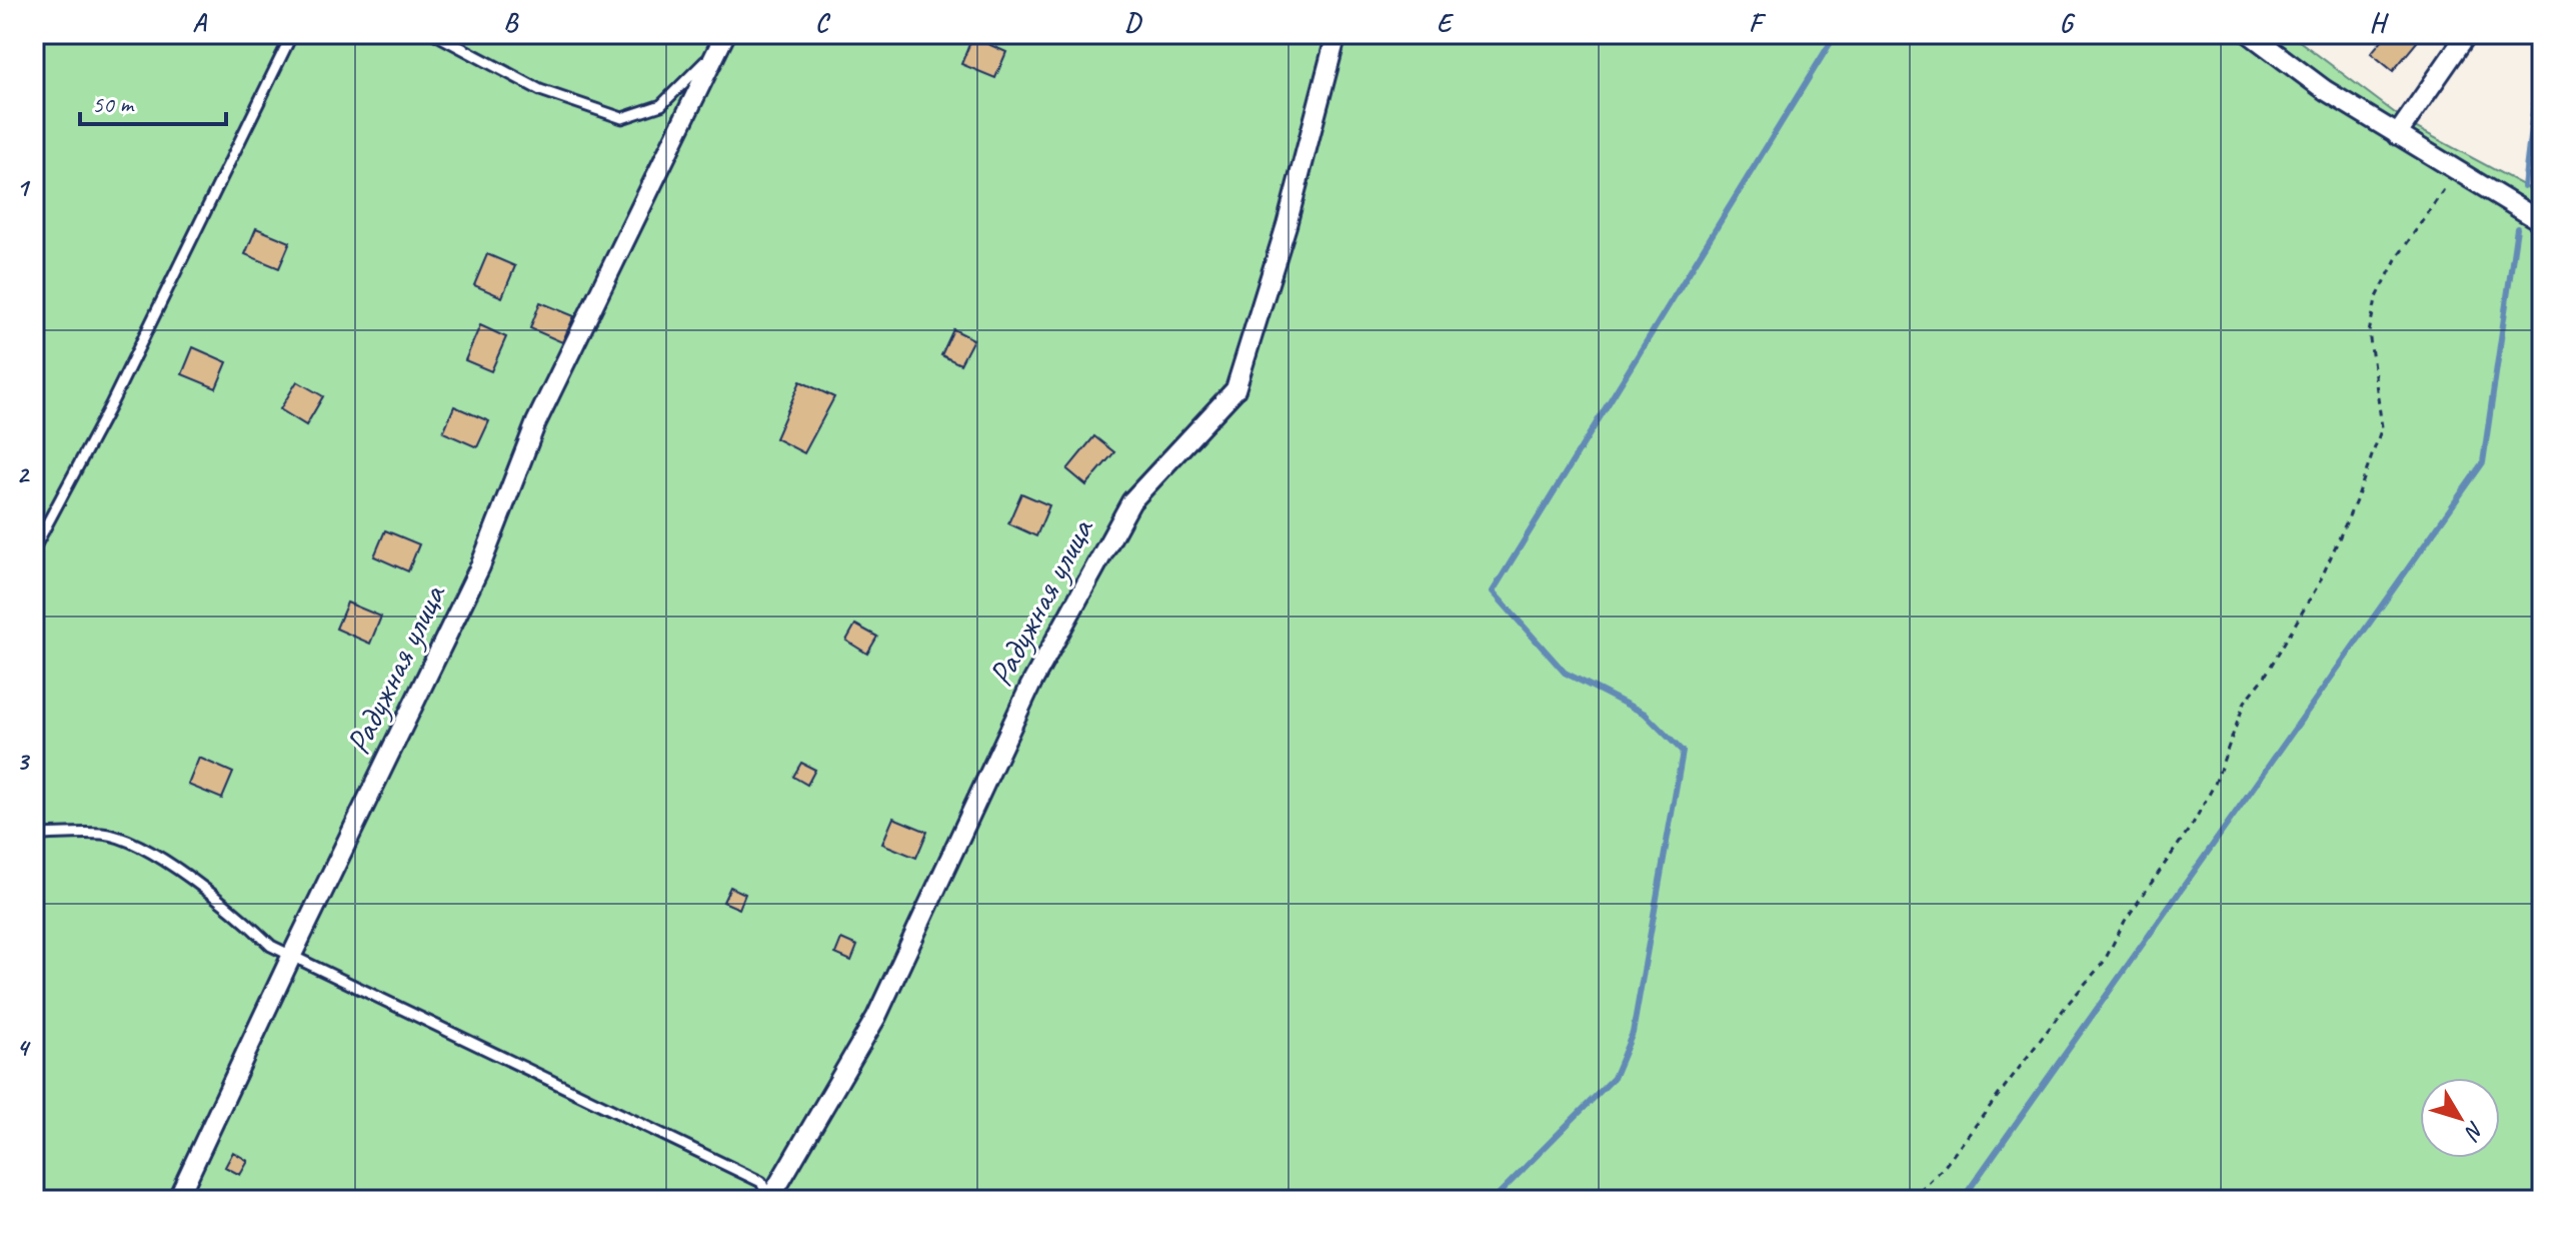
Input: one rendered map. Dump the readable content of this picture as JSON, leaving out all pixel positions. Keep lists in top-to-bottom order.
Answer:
{
  "streets": {
    "street": ["Радужная улица"]
  },
  "scale_bar": "50 m",
  "north": "bottom right",
  "grid": {
    "columns": [
      "A",
      "B",
      "C",
      "D",
      "E",
      "F",
      "G",
      "H"
    ],
    "rows": [
      "1",
      "2",
      "3",
      "4"
    ]
  }
}
